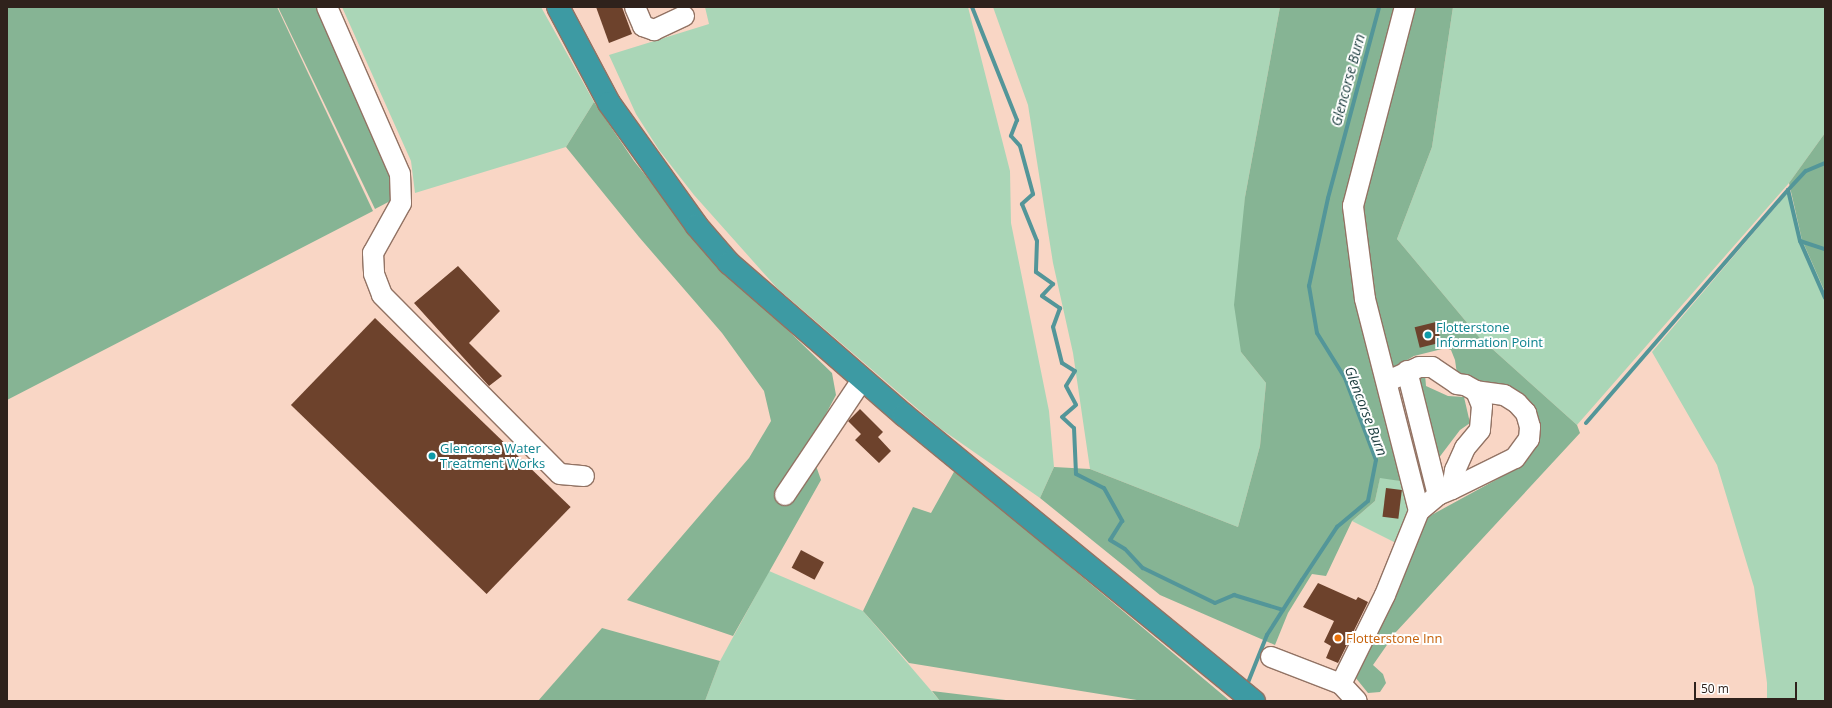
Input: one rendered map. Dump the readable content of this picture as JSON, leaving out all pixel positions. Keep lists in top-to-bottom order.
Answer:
{
  "water": ["Glencorse Burn"],
  "places": ["Flotterstone Information Point", "Glencorse Water Treatment Works", "Flotterstone Inn"],
  "scale_bar": "50 m"
}
